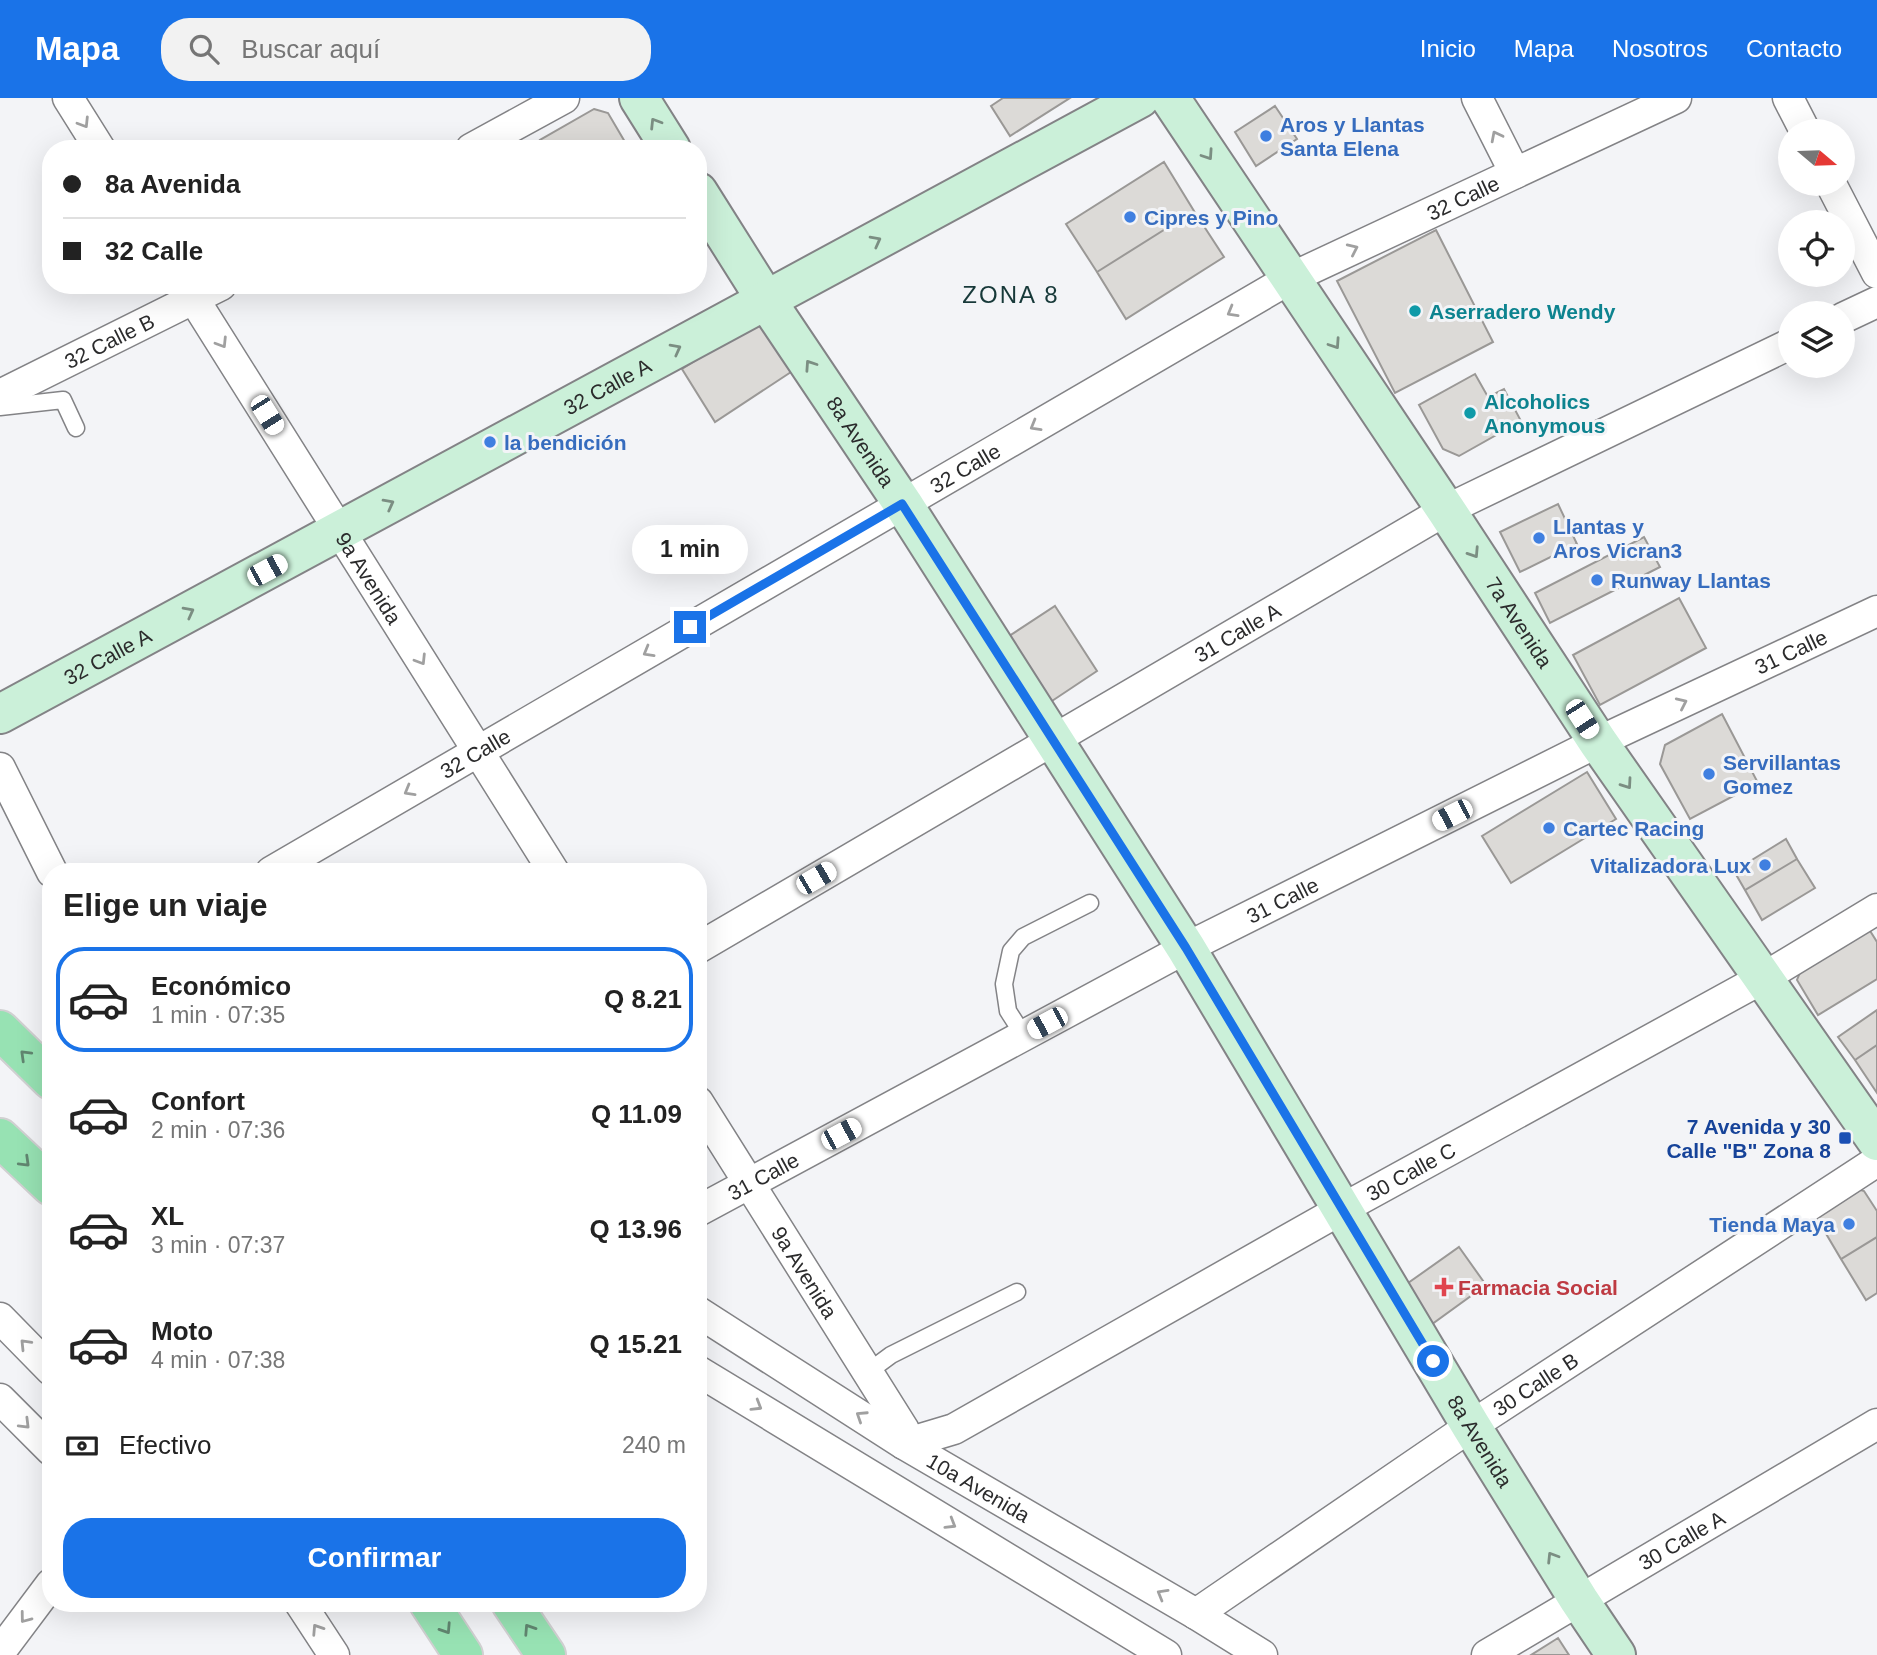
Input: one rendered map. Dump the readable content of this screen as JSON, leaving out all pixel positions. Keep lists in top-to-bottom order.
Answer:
{
  "streets": {
    "main road": ["32 Calle A", "8a Avenida", "7a Avenida"],
    "street": [
      "32 Calle",
      "32 Calle B",
      "9a Avenida",
      "31 Calle A",
      "31 Calle",
      "30 Calle C",
      "30 Calle B",
      "10a Avenida",
      "30 Calle A"
    ]
  },
  "crossings": [
    ["32 Calle", "8a Avenida"],
    ["32 Calle", "9a Avenida"],
    ["32 Calle", "7a Avenida"],
    ["32 Calle A", "8a Avenida"],
    ["32 Calle A", "9a Avenida"],
    ["8a Avenida", "31 Calle A"],
    ["8a Avenida", "31 Calle"],
    ["8a Avenida", "30 Calle C"],
    ["8a Avenida", "30 Calle B"],
    ["8a Avenida", "30 Calle A"],
    ["9a Avenida", "31 Calle"],
    ["9a Avenida", "30 Calle C"],
    ["9a Avenida", "10a Avenida"],
    ["7a Avenida", "31 Calle A"],
    ["7a Avenida", "31 Calle"],
    ["7a Avenida", "30 Calle C"],
    ["30 Calle C", "10a Avenida"],
    ["30 Calle B", "10a Avenida"]
  ],
  "one_way": ["32 Calle A", "9a Avenida", "7a Avenida"],
  "districts": ["ZONA 8"],
  "places": {
    "other": [
      "Aros y Llantas Santa Elena",
      "Cipres y Pino",
      "Aserradero Wendy",
      "Alcoholics Anonymous",
      "la bendición",
      "Llantas y Aros Vicran3",
      "Runway Llantas",
      "Servillantas Gomez",
      "Cartec Racing",
      "Vitalizadora Lux",
      "Tienda Maya"
    ],
    "transit": ["7 Avenida y 30 Calle \"B\" Zona 8"],
    "health": ["Farmacia Social"]
  },
  "north": "right",
  "page": {
    "header": "Mapa",
    "search": "Buscar aquí",
    "nav": [
      "Inicio",
      "Mapa",
      "Nosotros",
      "Contacto"
    ],
    "banner": ["8a Avenida", "32 Calle"],
    "bubble": "1 min",
    "heading": "Elige un viaje",
    "list": [
      {
        "name": "Económico",
        "note": "1 min · 07:35",
        "value": "Q 8.21"
      },
      {
        "name": "Confort",
        "note": "2 min · 07:36",
        "value": "Q 11.09"
      },
      {
        "name": "XL",
        "note": "3 min · 07:37",
        "value": "Q 13.96"
      },
      {
        "name": "Moto",
        "note": "4 min · 07:38",
        "value": "Q 15.21"
      }
    ],
    "pay": ["Efectivo", "240 m"],
    "buttons": "Confirmar"
  }
}
